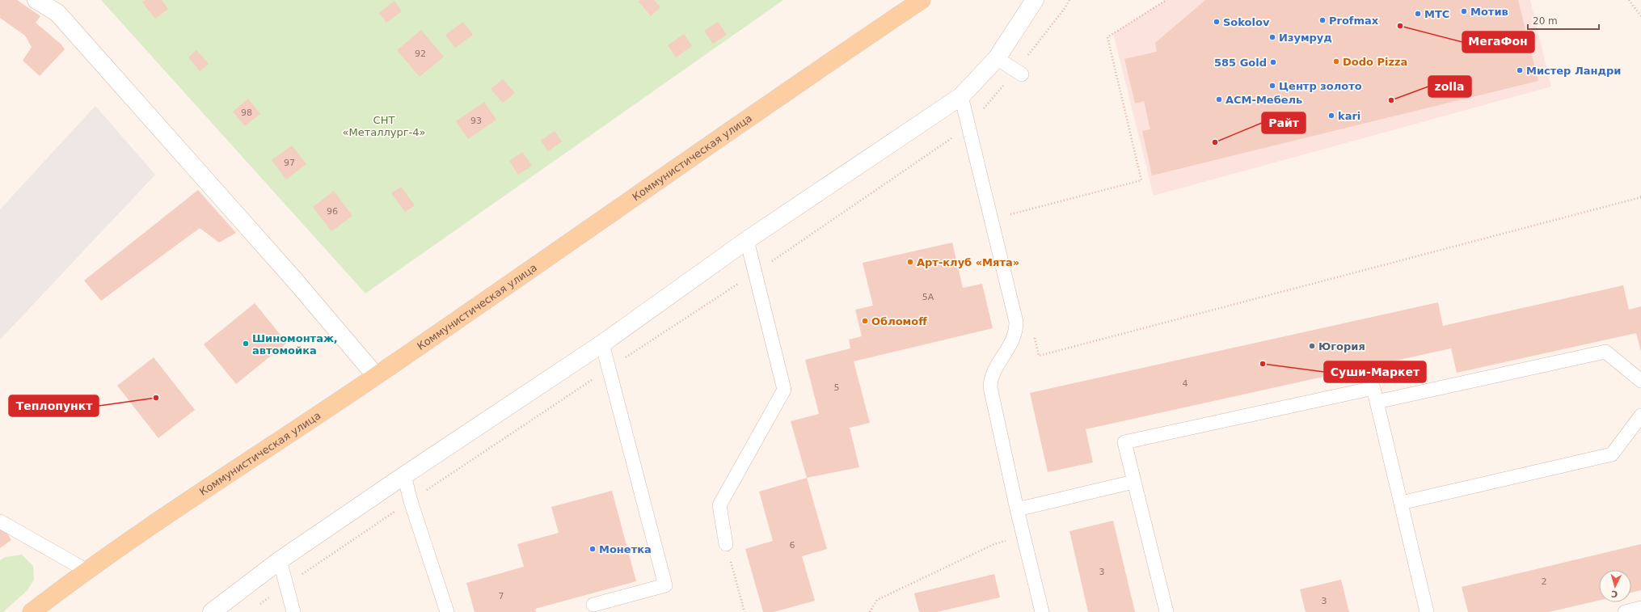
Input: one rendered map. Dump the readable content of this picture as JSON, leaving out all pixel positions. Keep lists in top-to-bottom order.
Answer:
{
  "streets": {
    "main road": ["Коммунистическая улица"]
  },
  "parks": ["СНТ «Металлург-4»"],
  "places": [
    "Мотив",
    "МТС",
    "Profmax",
    "Sokolov",
    "МегаФон",
    "Изумруд",
    "Dodo Pizza",
    "585 Gold",
    "Мистер Ландри",
    "Центр золото",
    "АСМ-Мебель",
    "zolla",
    "kari",
    "Райт",
    "Арт-клуб «Мята»",
    "Обломоff",
    "Шиномонтаж, автомойка",
    "Югория",
    "Суши-Маркет",
    "Теплопункт",
    "Монетка"
  ],
  "house_numbers": [
    "92",
    "98",
    "93",
    "97",
    "96",
    "5А",
    "4",
    "5",
    "6",
    "3",
    "2",
    "7",
    "3"
  ],
  "scale_bar": "20 m",
  "north": "bottom"
}
